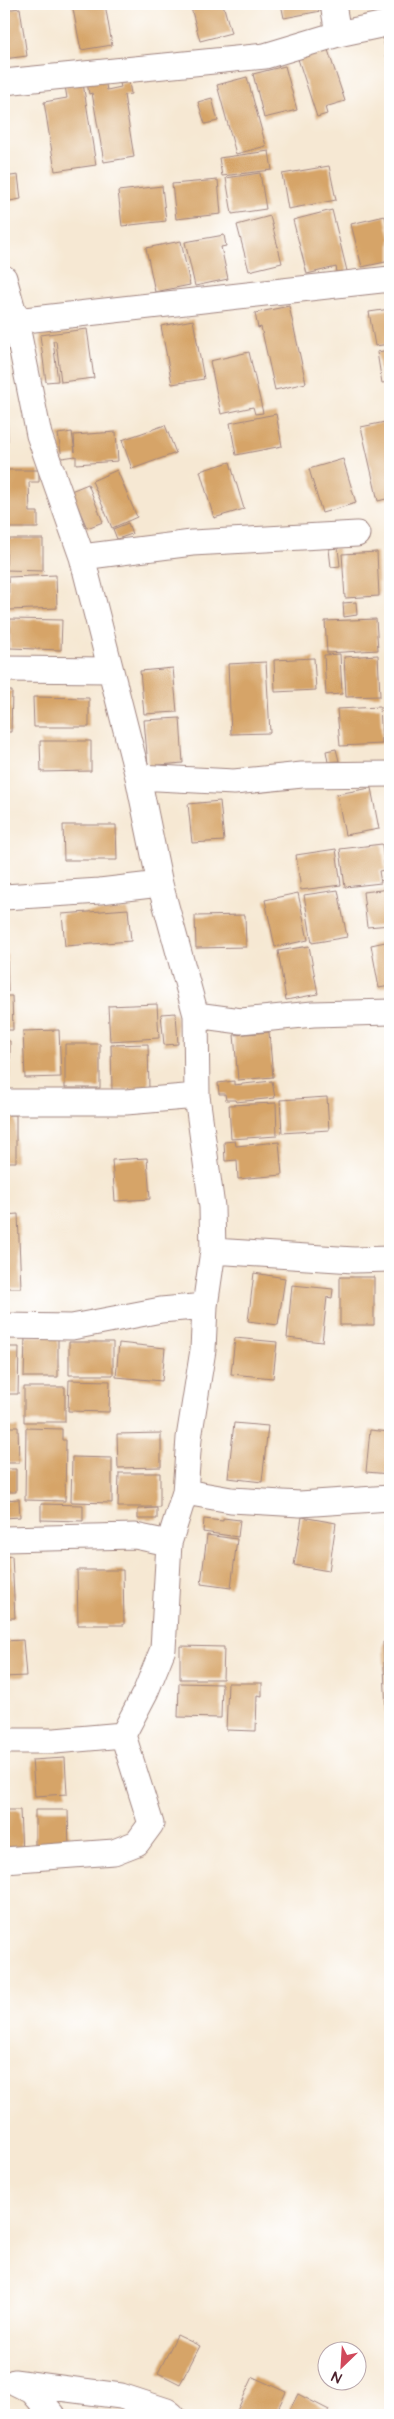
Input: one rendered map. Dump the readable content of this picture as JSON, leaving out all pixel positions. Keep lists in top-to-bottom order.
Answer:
{
  "north": "bottom left"
}
